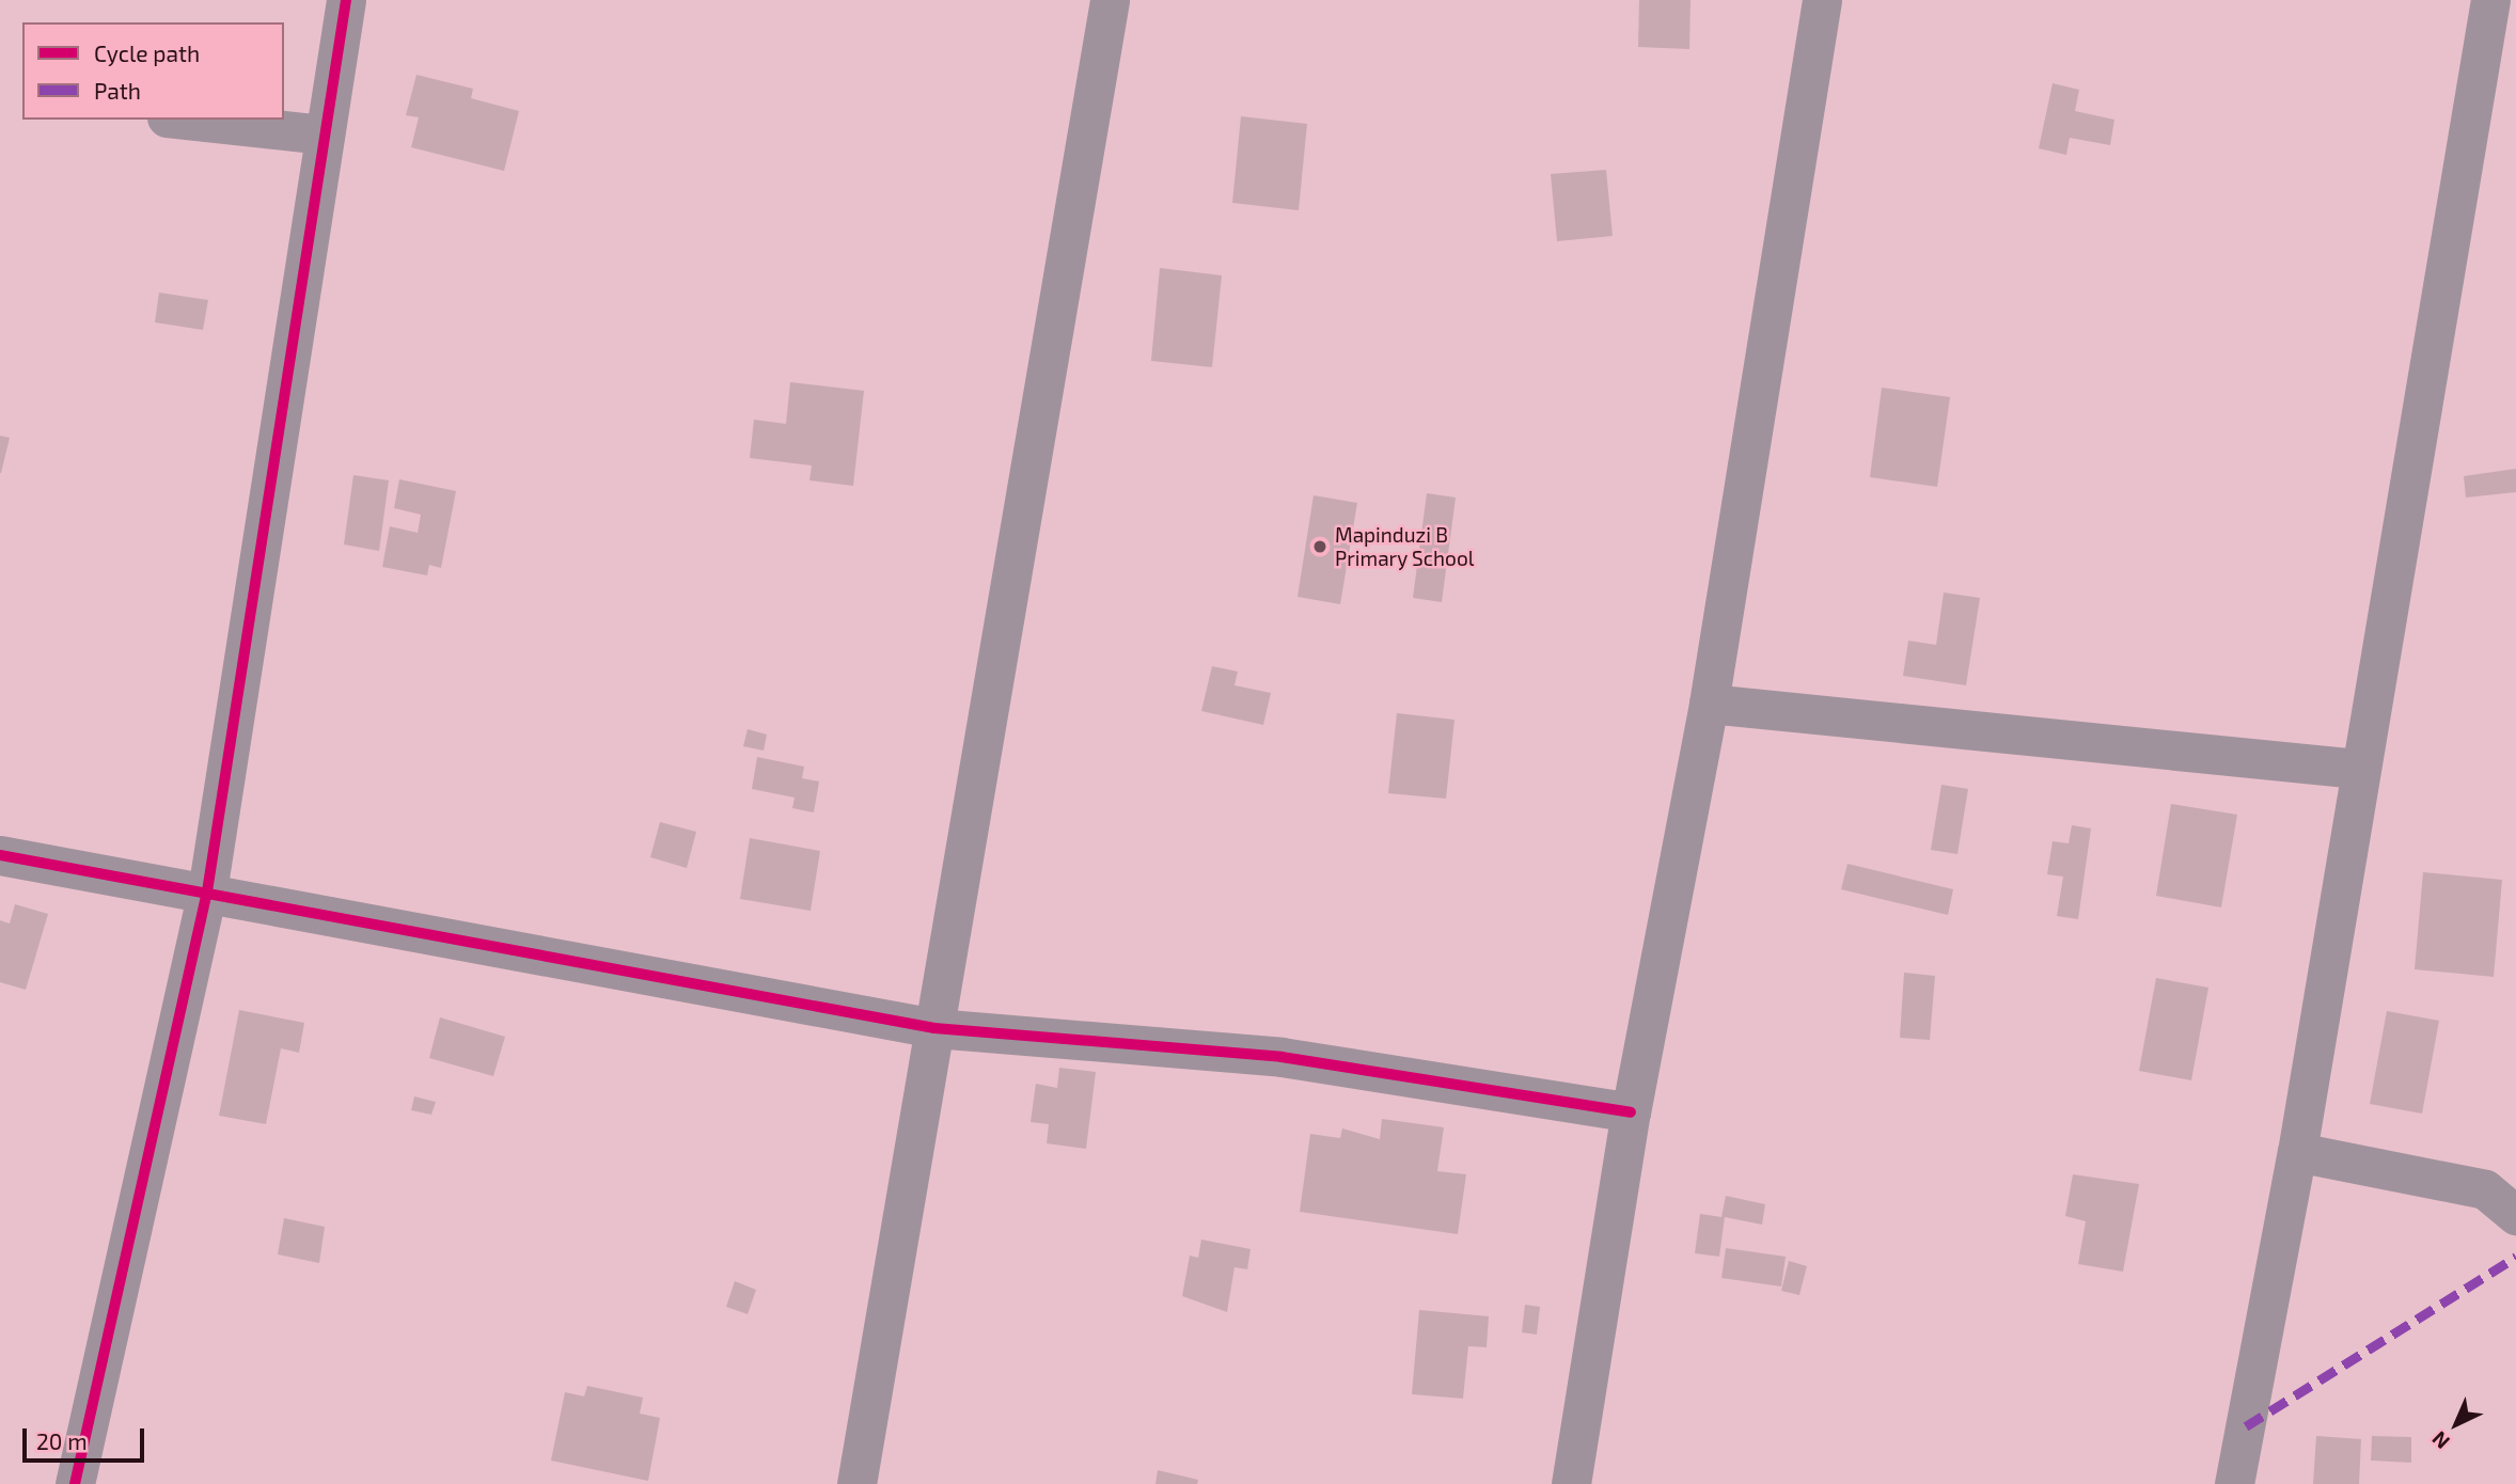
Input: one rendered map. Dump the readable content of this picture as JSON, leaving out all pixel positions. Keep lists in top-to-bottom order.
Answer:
{
  "places": ["Mapinduzi B Primary School"],
  "legend": ["Cycle path", "Path"],
  "scale_bar": "20 m",
  "north": "bottom left"
}
